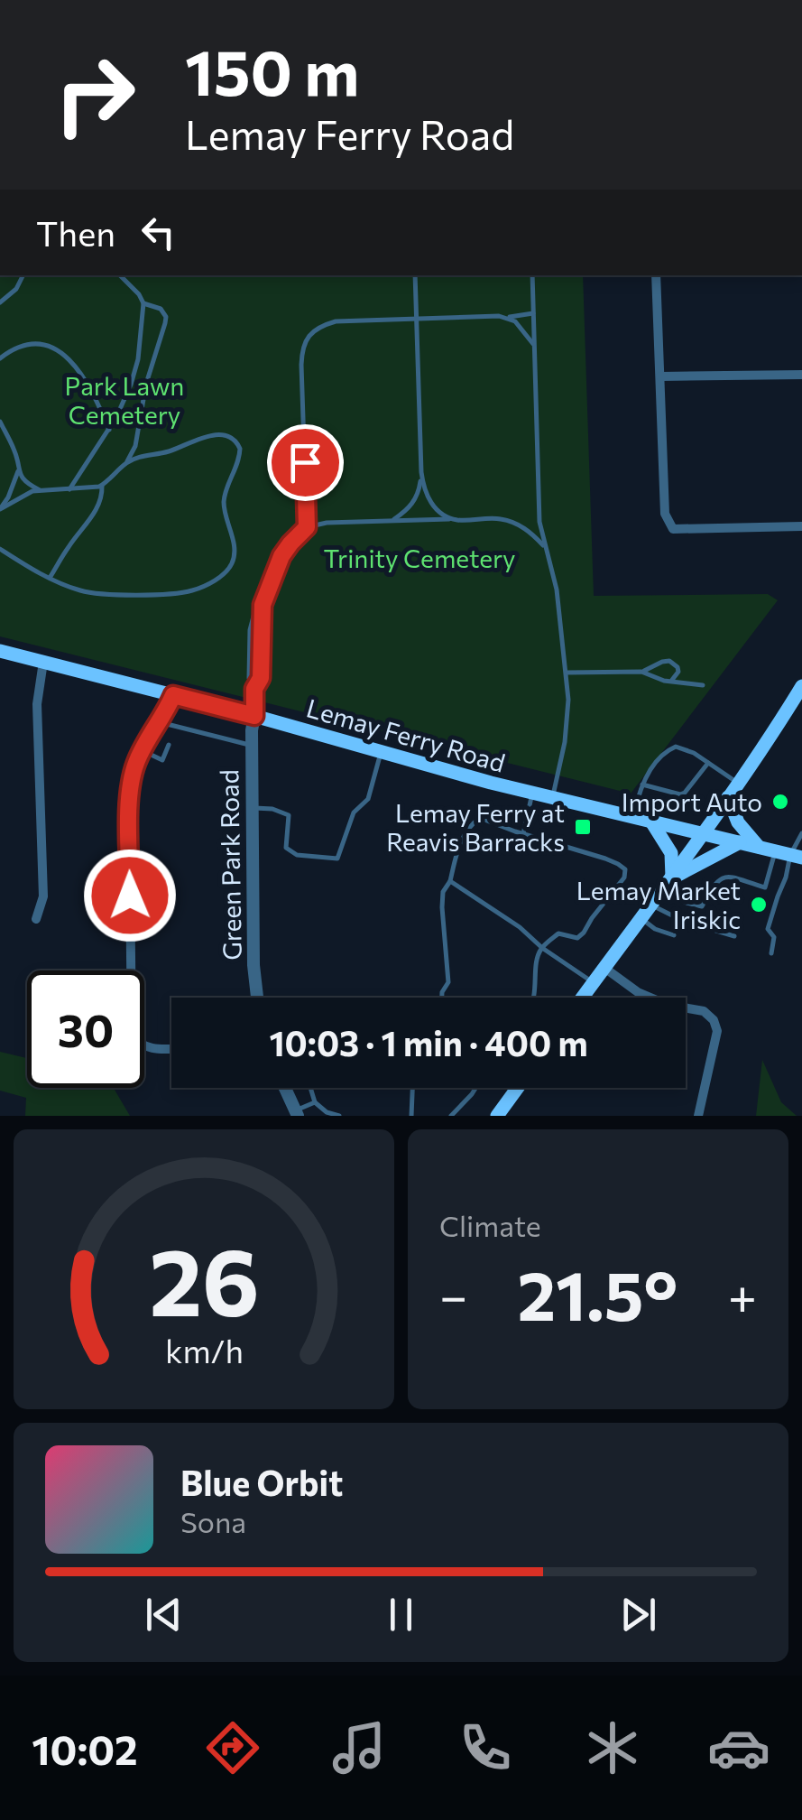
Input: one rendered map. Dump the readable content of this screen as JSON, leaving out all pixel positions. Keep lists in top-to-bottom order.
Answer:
{
  "streets": {
    "main road": ["Lemay Ferry Road"],
    "street": ["Green Park Road"]
  },
  "crossings": [
    ["Lemay Ferry Road", "Green Park Road"]
  ],
  "parks": ["Park Lawn Cemetery", "Trinity Cemetery"],
  "places": {
    "other": ["Import Auto", "Lemay Market Iriskic"],
    "transit": ["Lemay Ferry at Reavis Barracks"]
  },
  "page": {
    "turn": ["150 m", "Lemay Ferry Road"],
    "then": "Then",
    "limit": "30",
    "trip": "10:03 · 1 min · 400 m",
    "tile": "Climate",
    "heat": ["−", "21.5°", "+"],
    "song": ["Blue Orbit", "Sona"],
    "tabs": "10:02",
    "gauge": ["26", "km/h"]
  }
}
